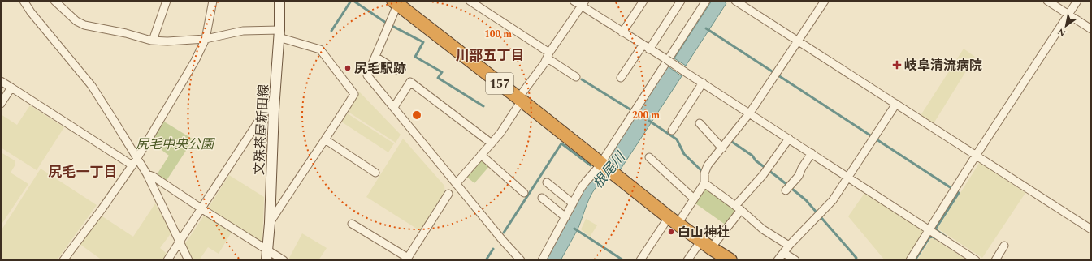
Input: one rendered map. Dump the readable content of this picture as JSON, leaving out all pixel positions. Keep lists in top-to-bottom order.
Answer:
{
  "streets": {
    "highway": ["157"],
    "main road": ["文殊茶屋新田線"]
  },
  "districts": ["川部五丁目", "尻毛一丁目"],
  "water": ["根尾川"],
  "parks": ["尻毛中央公園"],
  "places": {
    "health": ["岐阜清流病院"],
    "other": ["尻毛駅跡", "白山神社"]
  },
  "north": "bottom left",
  "rings": ["100 m", "200 m"]
}
